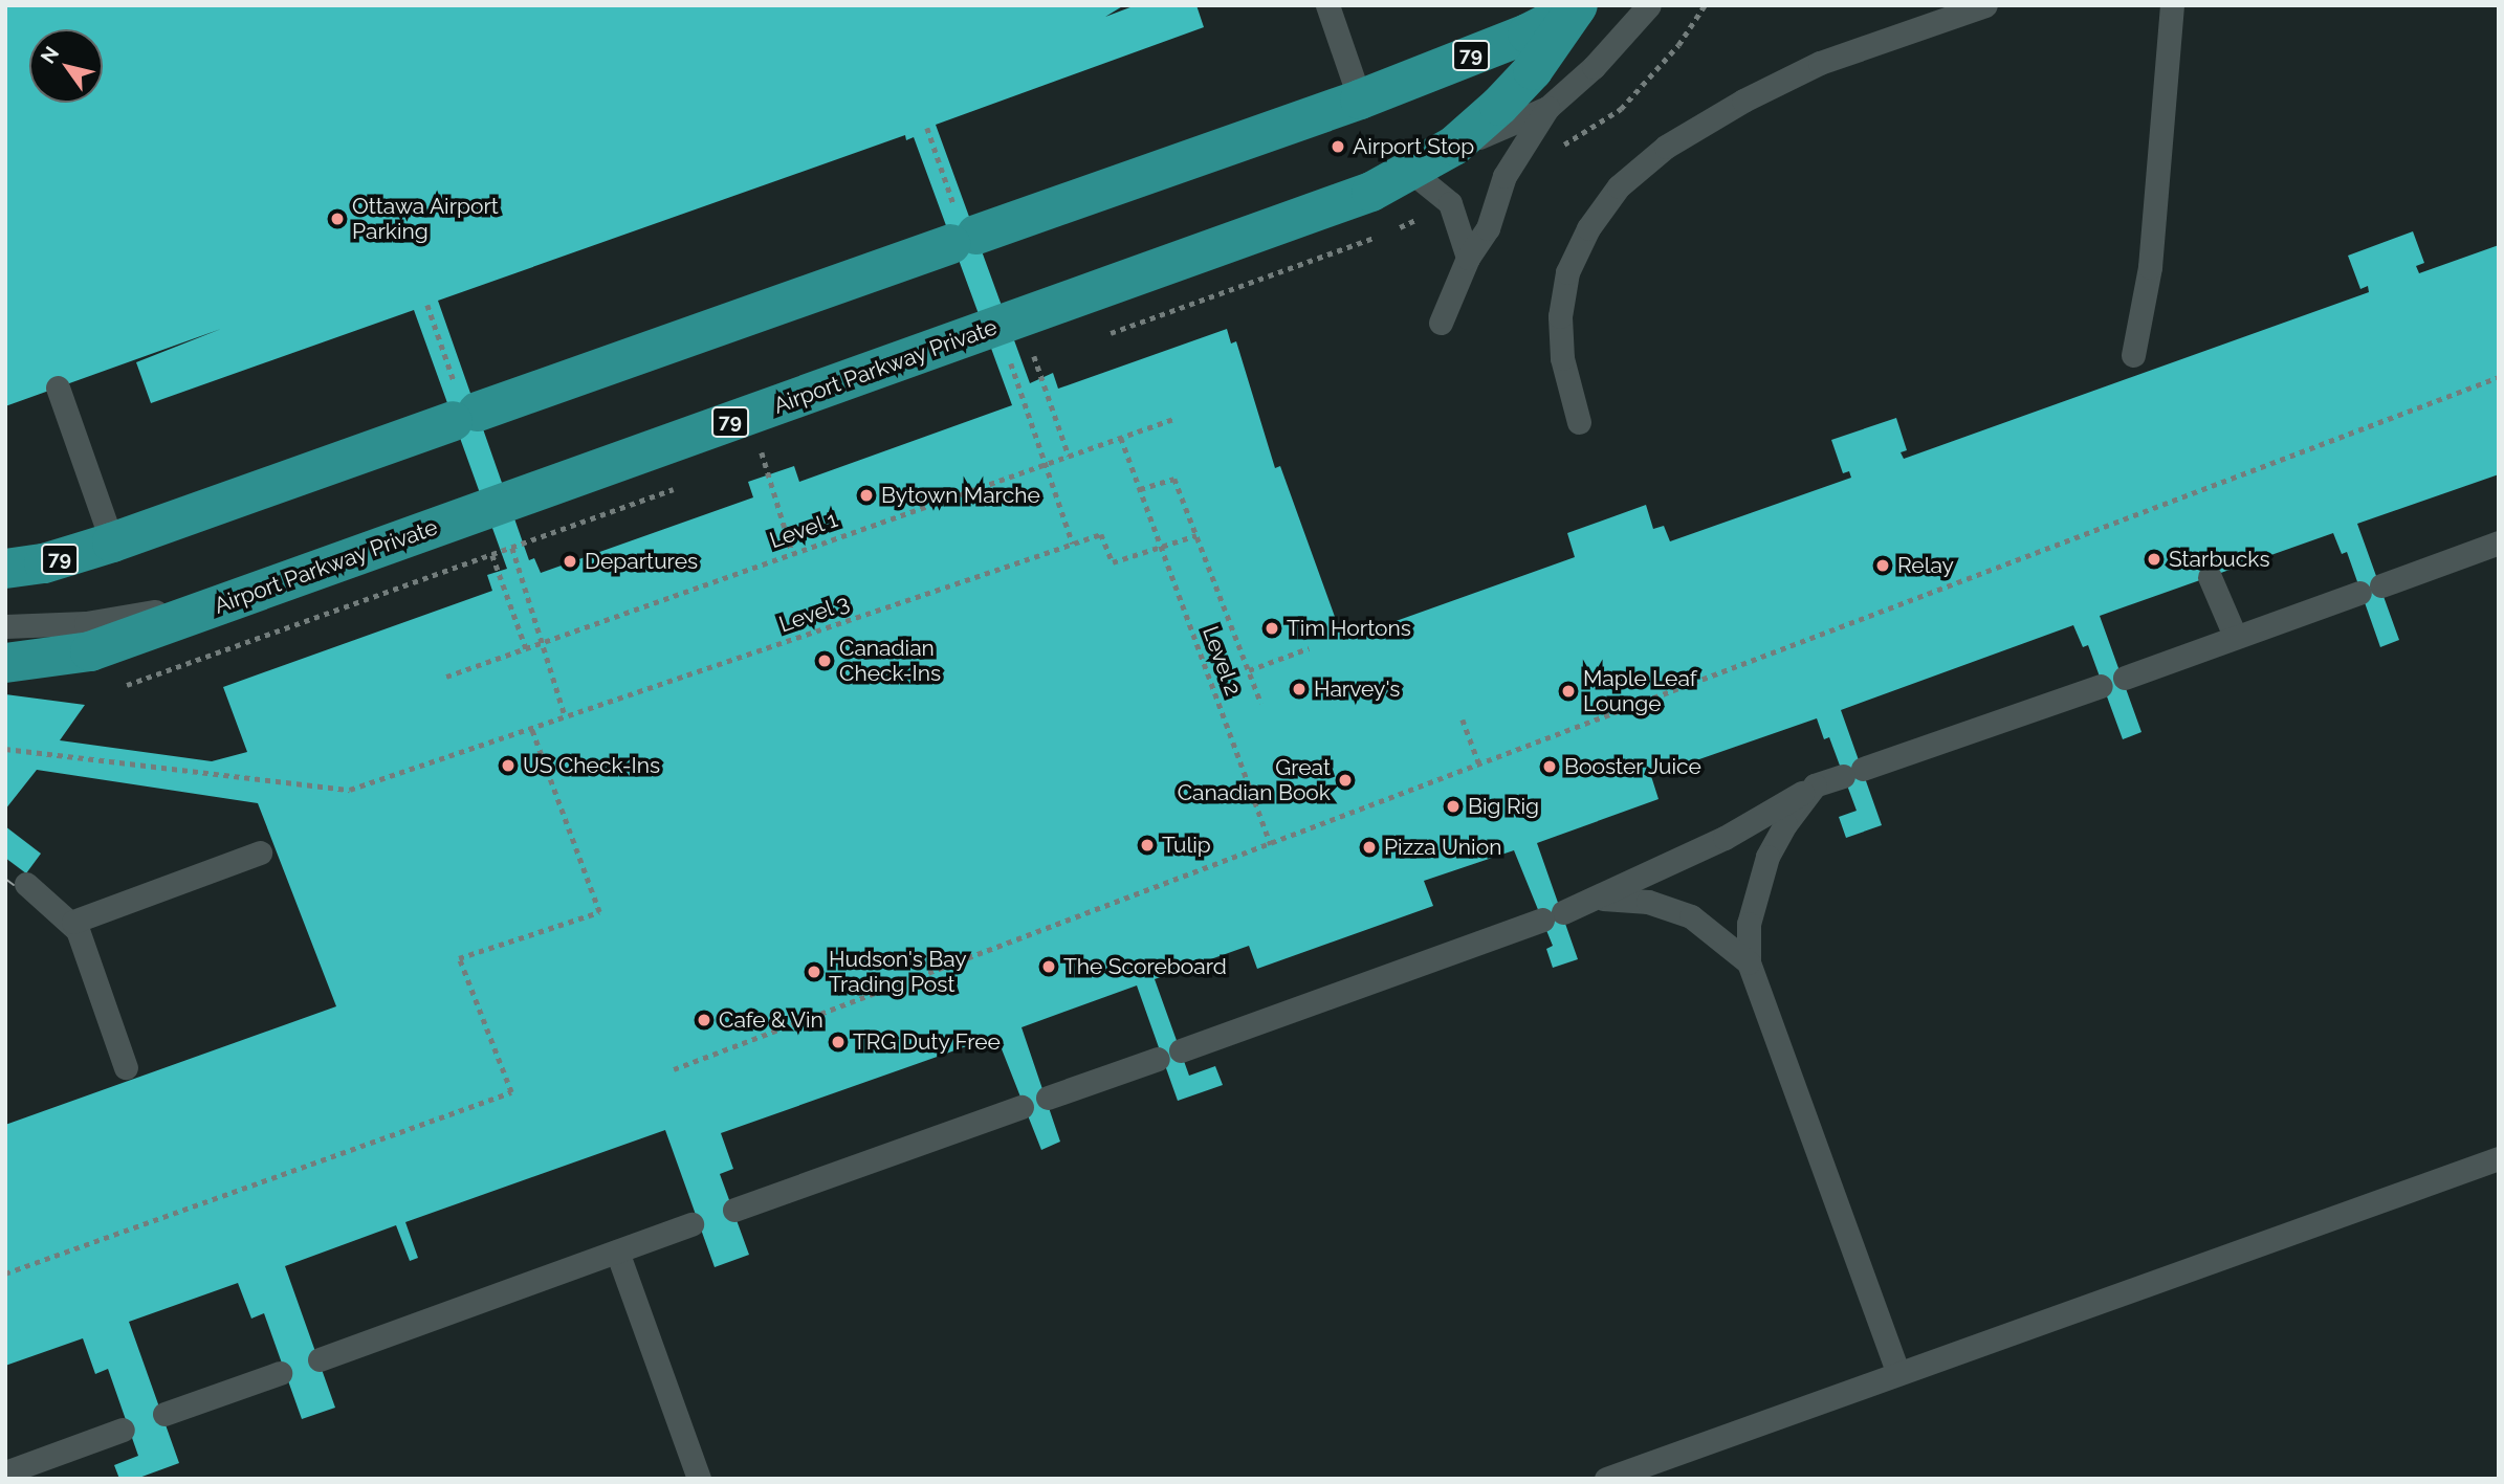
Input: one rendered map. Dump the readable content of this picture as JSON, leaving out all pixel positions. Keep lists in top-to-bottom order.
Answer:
{
  "streets": {
    "highway": ["79", "Airport Parkway Private"],
    "path": ["Level 1", "Level 3", "Level 2"]
  },
  "crossings": [
    ["Level 1", "Level 2"]
  ],
  "places": [
    "Airport Stop",
    "Ottawa Airport Parking",
    "Bytown Marche",
    "Starbucks",
    "Departures",
    "Relay",
    "Tim Hortons",
    "Canadian Check-Ins",
    "Harvey's",
    "Maple Leaf Lounge",
    "US Check-Ins",
    "Booster Juice",
    "Great Canadian Book",
    "Big Rig",
    "Tulip",
    "Pizza Union",
    "The Scoreboard",
    "Hudson's Bay Trading Post",
    "Cafe & Vin",
    "TRG Duty Free"
  ],
  "north": "top left"
}
